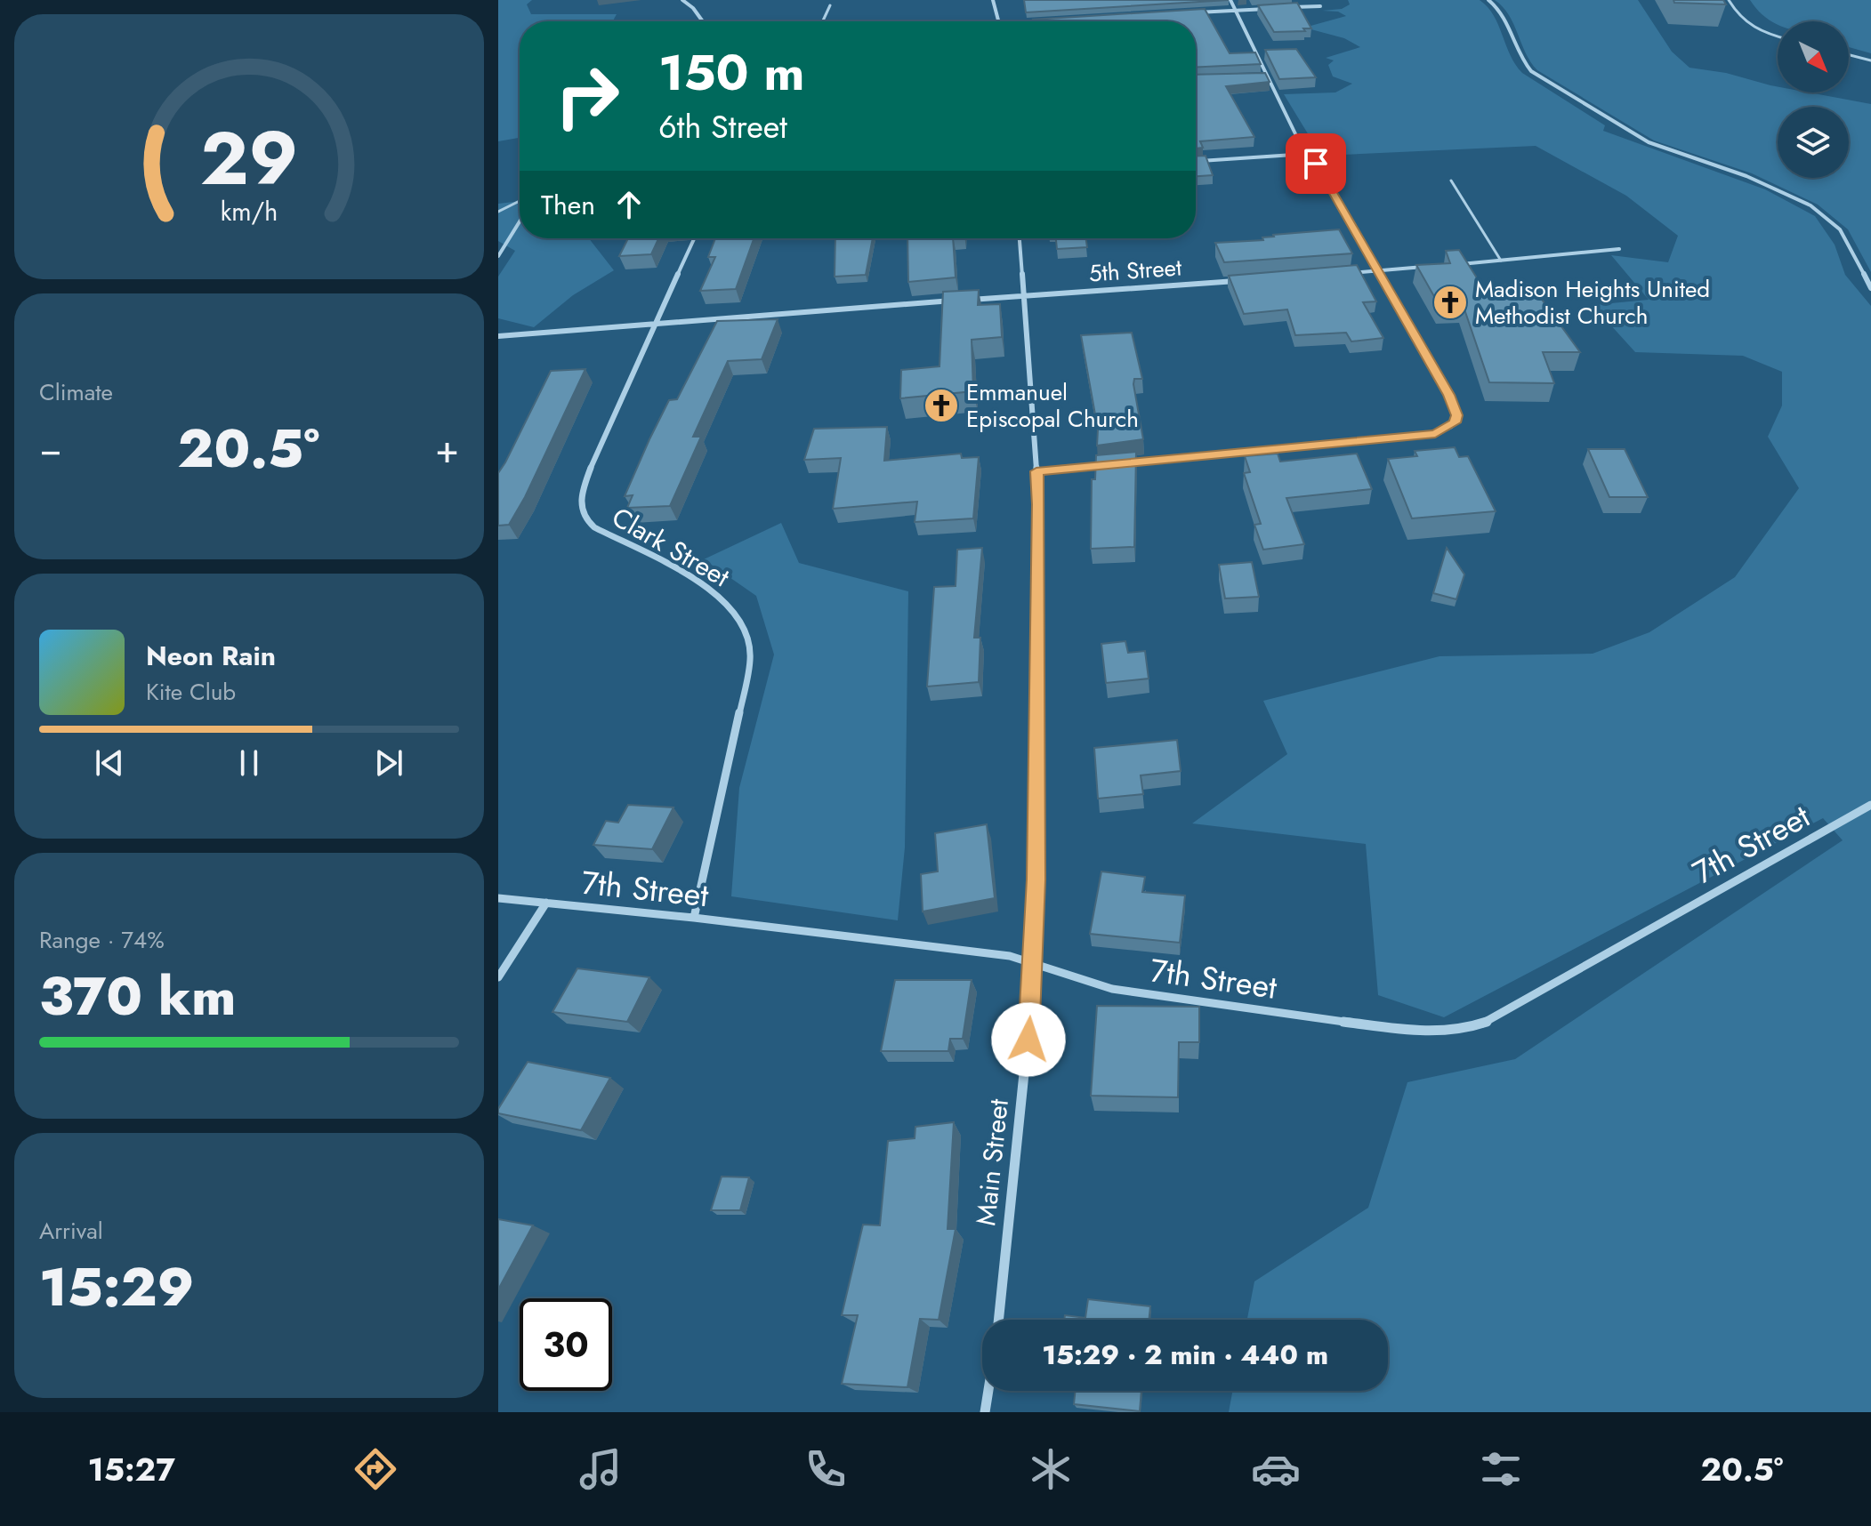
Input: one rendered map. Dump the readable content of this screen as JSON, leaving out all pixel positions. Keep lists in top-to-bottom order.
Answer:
{
  "streets": {
    "street": [
      "5th Street",
      "Clark Street",
      "7th Street",
      "Main Street"
    ]
  },
  "crossings": [
    ["5th Street", "Main Street"],
    ["Clark Street", "7th Street"],
    ["7th Street", "Main Street"]
  ],
  "places": {
    "church": ["Madison Heights United Methodist Church", "Emmanuel Episcopal Church"]
  },
  "north": "bottom right",
  "page": {
    "turn": ["150 m", "6th Street"],
    "then": "Then",
    "tile": [
      "Climate",
      ["Range · 74%", "370 km"],
      ["Arrival", "15:29"]
    ],
    "heat": ["−", "20.5°", "+"],
    "song": ["Neon Rain", "Kite Club"],
    "limit": "30",
    "trip": "15:29 · 2 min · 440 m",
    "tabs": ["15:27", "20.5°"],
    "gauge": ["29", "km/h"]
  }
}
